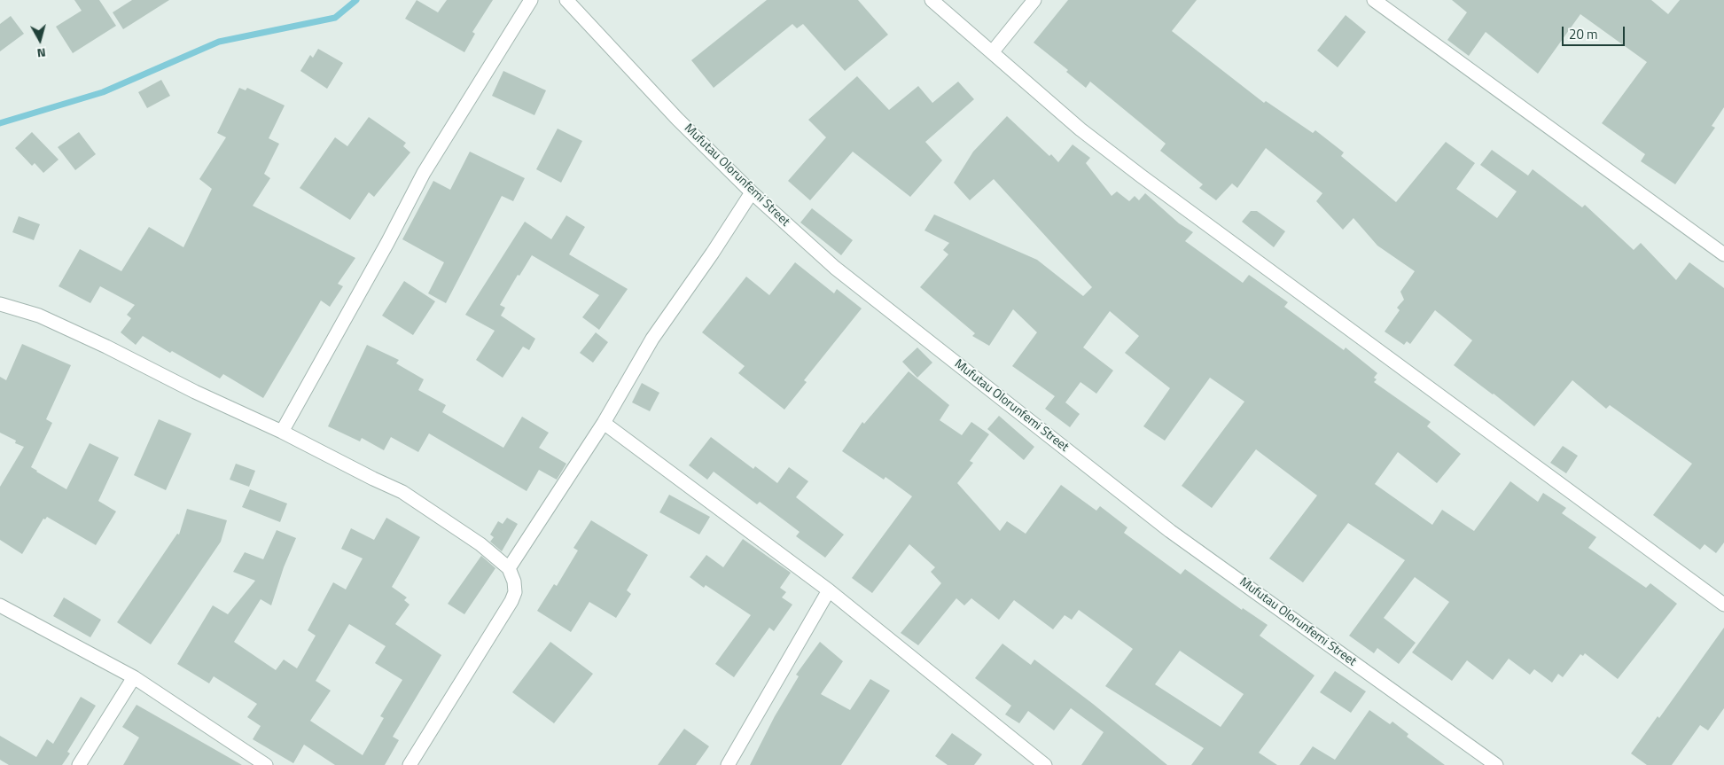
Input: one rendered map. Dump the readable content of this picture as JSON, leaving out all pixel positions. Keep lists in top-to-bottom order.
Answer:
{
  "streets": {
    "street": ["Mufutau Olorunfemi Street"]
  },
  "scale_bar": "20 m",
  "north": "bottom"
}
